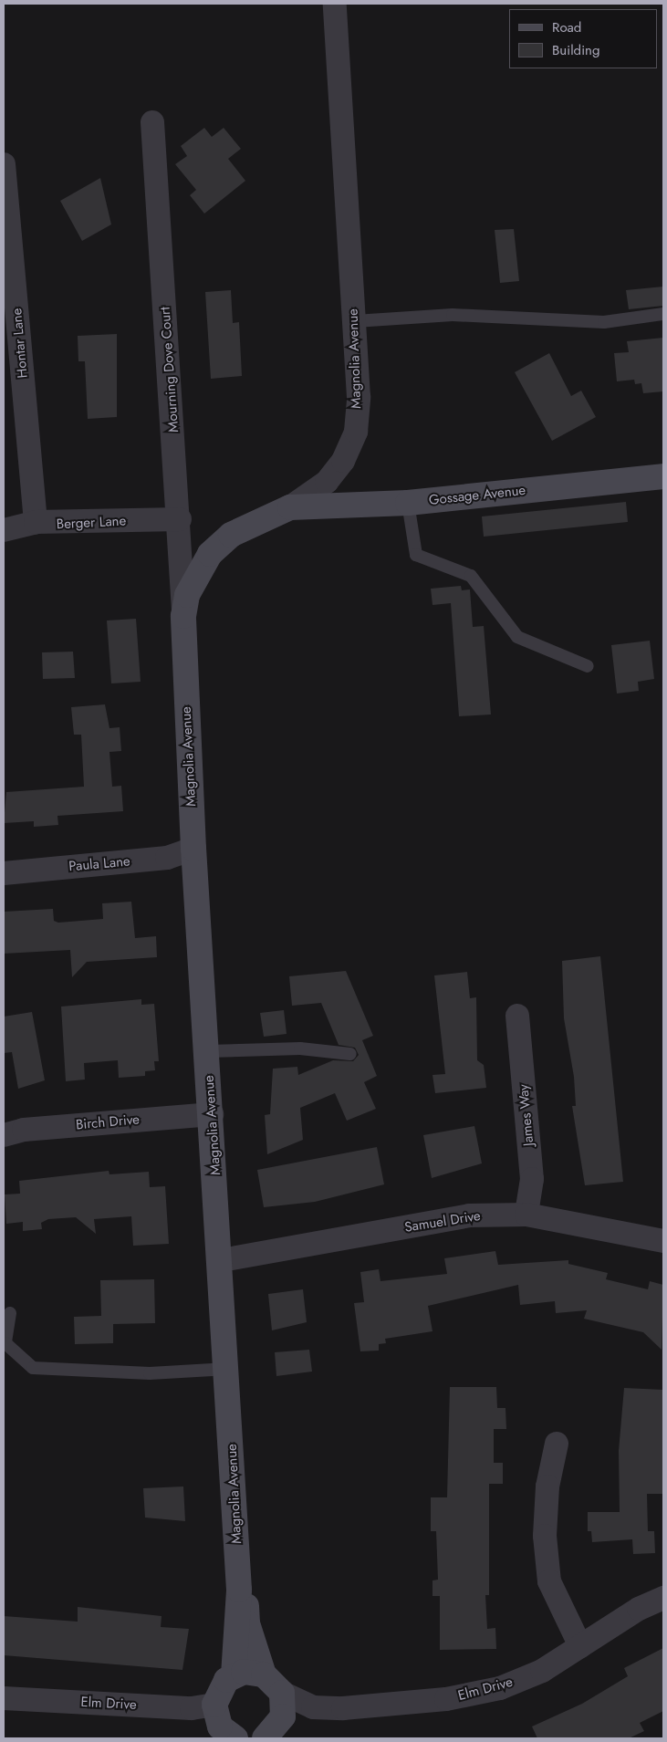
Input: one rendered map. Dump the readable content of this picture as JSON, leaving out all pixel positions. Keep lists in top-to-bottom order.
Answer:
{
  "streets": {
    "street": [
      "Hontar Lane",
      "Magnolia Avenue",
      "Mourning Dove Court",
      "Gossage Avenue",
      "Berger Lane",
      "Paula Lane",
      "James Way",
      "Birch Drive",
      "Samuel Drive",
      "Elm Drive"
    ]
  },
  "crossings": [
    ["Hontar Lane", "Berger Lane"],
    ["Magnolia Avenue", "Mourning Dove Court"],
    ["Magnolia Avenue", "Gossage Avenue"],
    ["Magnolia Avenue", "Paula Lane"],
    ["Magnolia Avenue", "Birch Drive"],
    ["Magnolia Avenue", "Samuel Drive"],
    ["Mourning Dove Court", "Berger Lane"],
    ["James Way", "Samuel Drive"]
  ],
  "legend": ["Road", "Building"]
}
